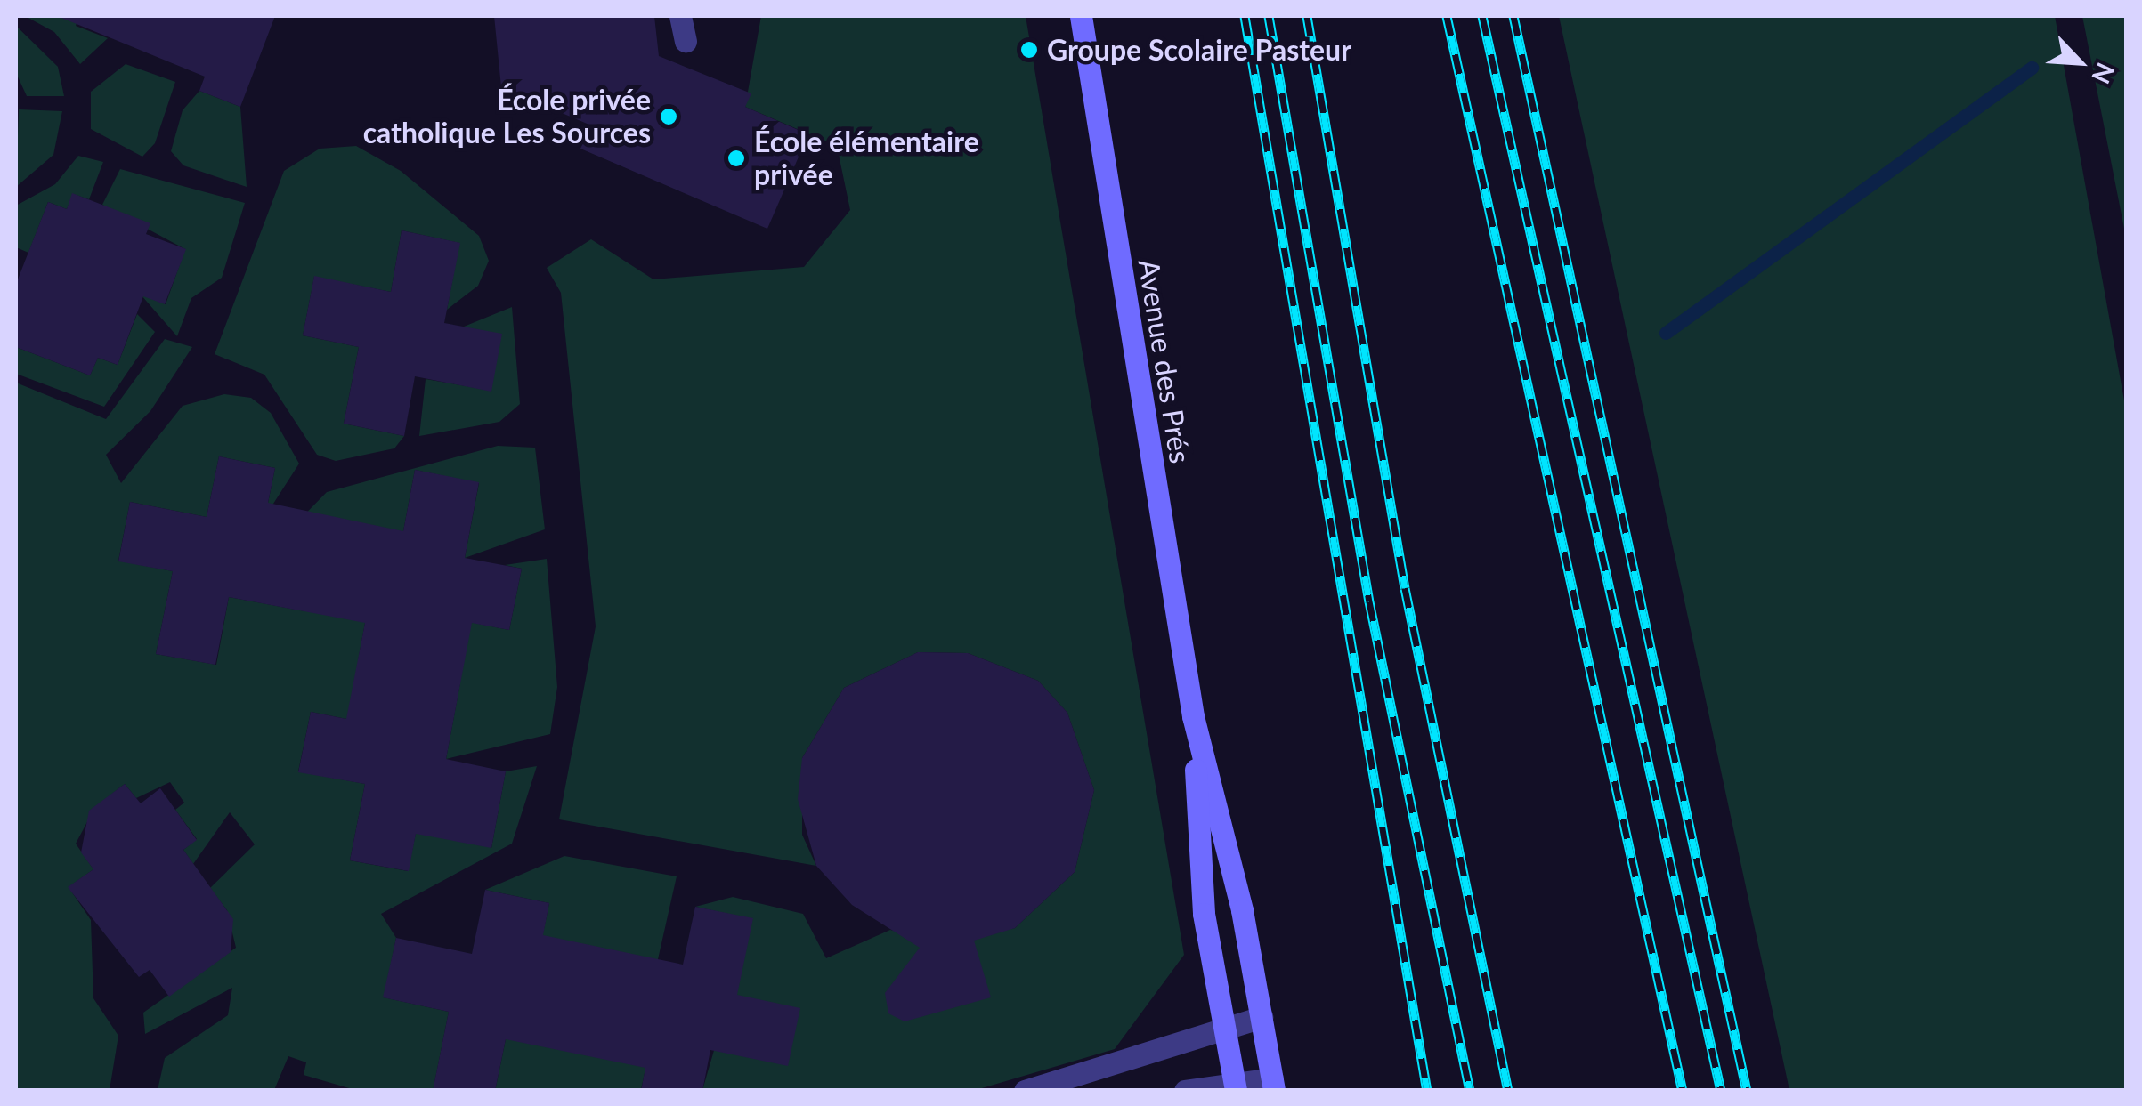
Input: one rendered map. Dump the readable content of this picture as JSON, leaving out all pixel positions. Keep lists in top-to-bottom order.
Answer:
{
  "streets": {
    "main road": ["Avenue des Prés"]
  },
  "places": ["Groupe Scolaire Pasteur", "École privée catholique Les Sources", "École élémentaire privée"],
  "north": "bottom right"
}
